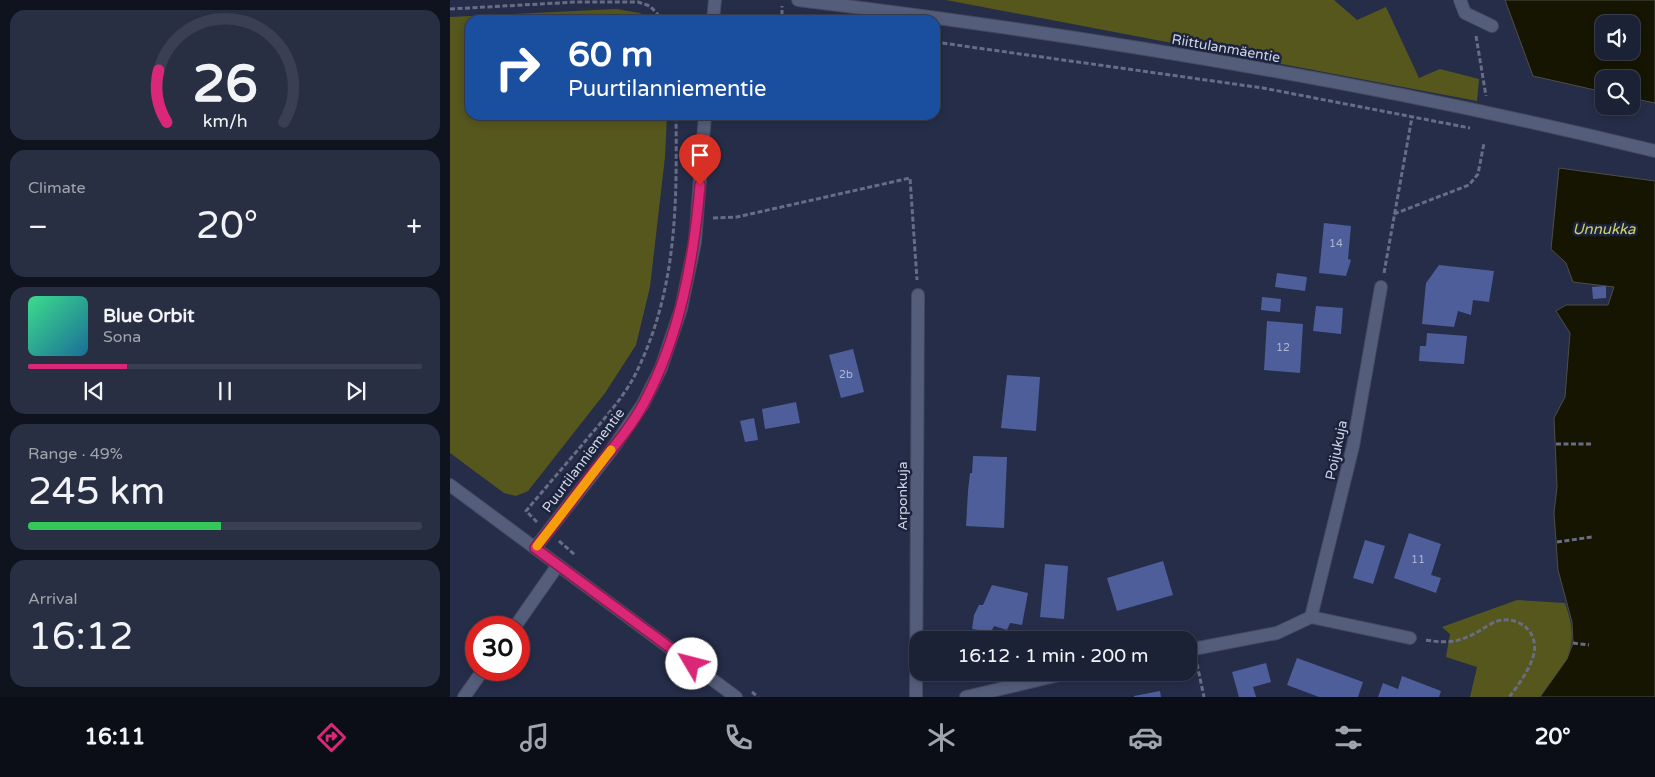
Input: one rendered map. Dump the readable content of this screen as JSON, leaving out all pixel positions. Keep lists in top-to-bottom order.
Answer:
{
  "streets": {
    "street": [
      "Riittulanmäentie",
      "Poijukuja",
      "Puurtilanniementie",
      "Arponkuja"
    ]
  },
  "water": ["Unnukka"],
  "house_numbers": [
    "14",
    "12",
    "2b",
    "11"
  ],
  "page": {
    "turn": ["60 m", "Puurtilanniementie"],
    "tile": [
      "Climate",
      ["Range · 49%", "245 km"],
      ["Arrival", "16:12"]
    ],
    "heat": ["−", "20°", "+"],
    "song": ["Blue Orbit", "Sona"],
    "limit": "30",
    "trip": "16:12 · 1 min · 200 m",
    "tabs": ["16:11", "20°"],
    "gauge": ["26", "km/h"]
  }
}
